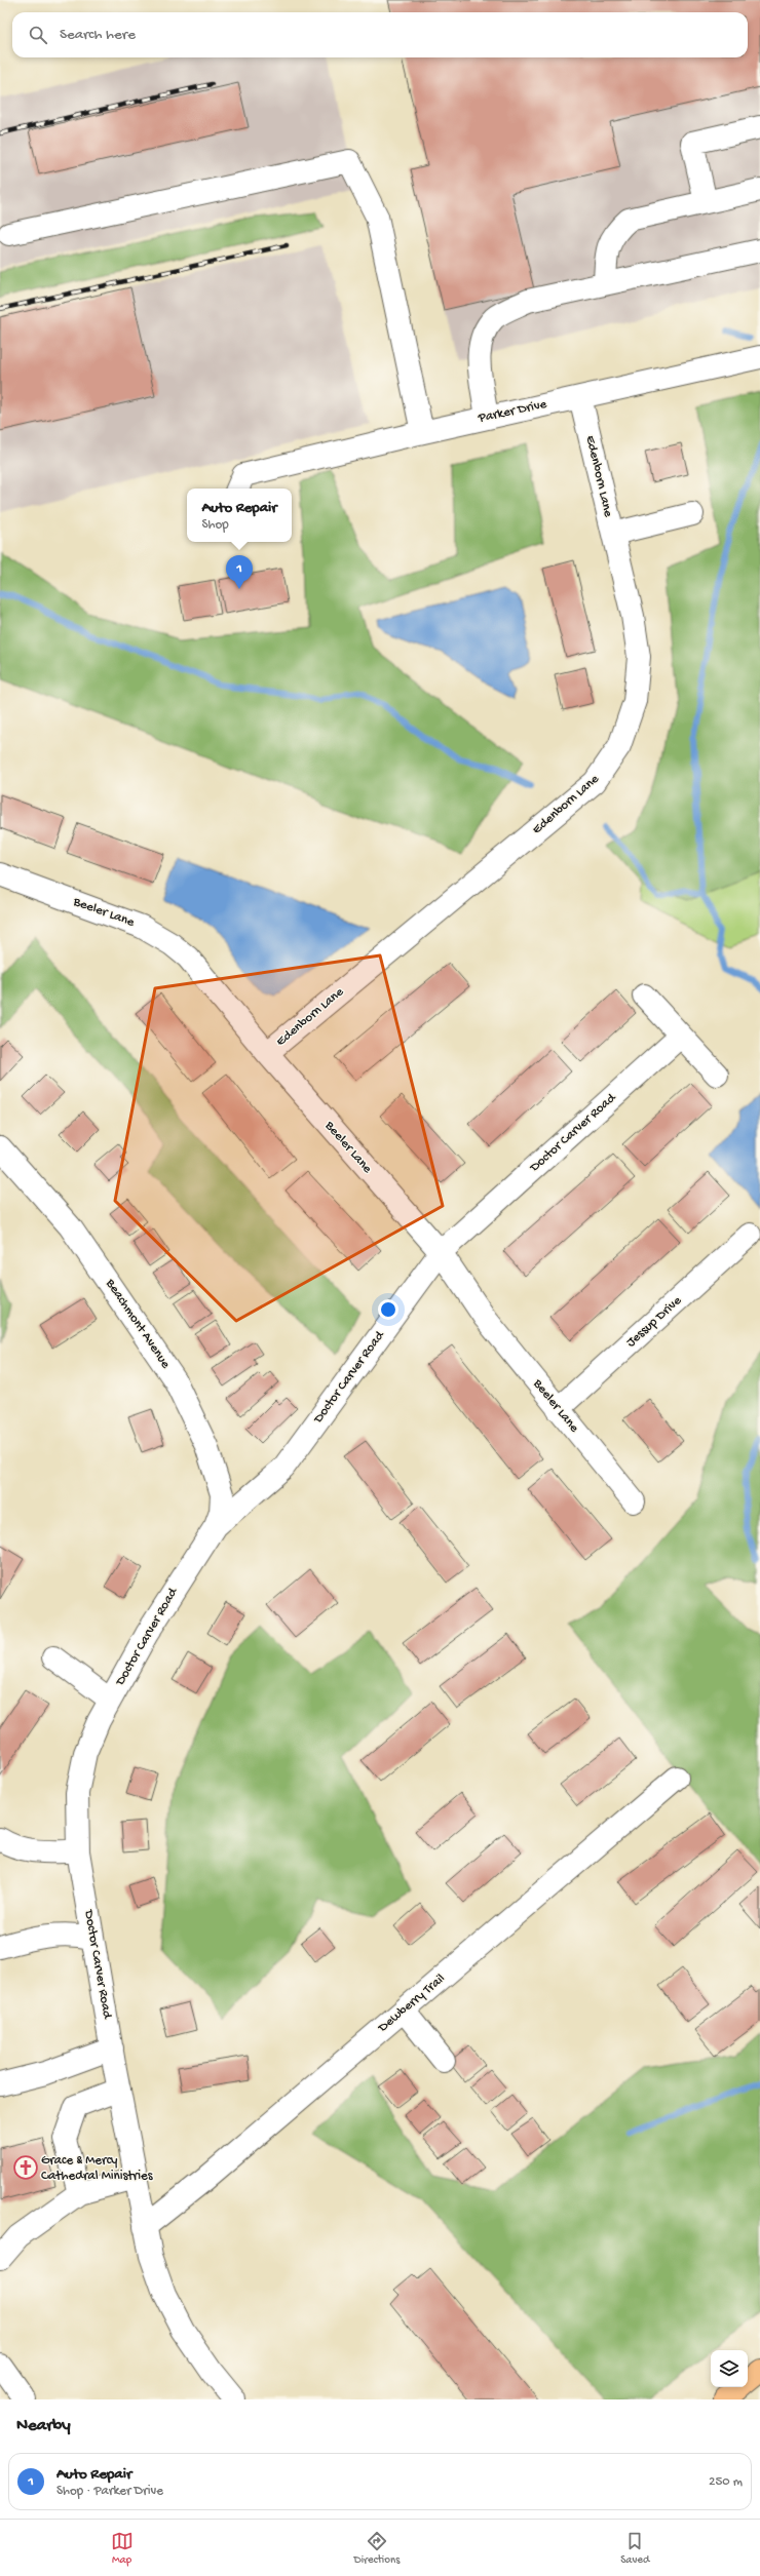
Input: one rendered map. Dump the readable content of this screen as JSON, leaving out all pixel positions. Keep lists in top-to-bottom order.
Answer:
{
  "streets": {
    "street": [
      "Parker Drive",
      "Edenborn Lane",
      "Beeler Lane",
      "Doctor Carver Road",
      "Jessup Drive",
      "Beachmont Avenue",
      "Dewberry Trail"
    ]
  },
  "crossings": [
    ["Parker Drive", "Edenborn Lane"],
    ["Edenborn Lane", "Beeler Lane"],
    ["Beeler Lane", "Doctor Carver Road"],
    ["Beeler Lane", "Jessup Drive"],
    ["Doctor Carver Road", "Beachmont Avenue"],
    ["Doctor Carver Road", "Dewberry Trail"]
  ],
  "places": {
    "church": ["Grace & Mercy Cathedral Ministries"]
  },
  "page": {
    "search": "Search here",
    "popup": ["Auto Repair", "Shop"],
    "pins": "1",
    "heading": "Nearby",
    "list": [
      {
        "mark": "1",
        "name": "Auto Repair",
        "note": "Shop · Parker Drive",
        "value": "250 m"
      }
    ],
    "nav": ["Map", "Directions", "Saved"]
  }
}
